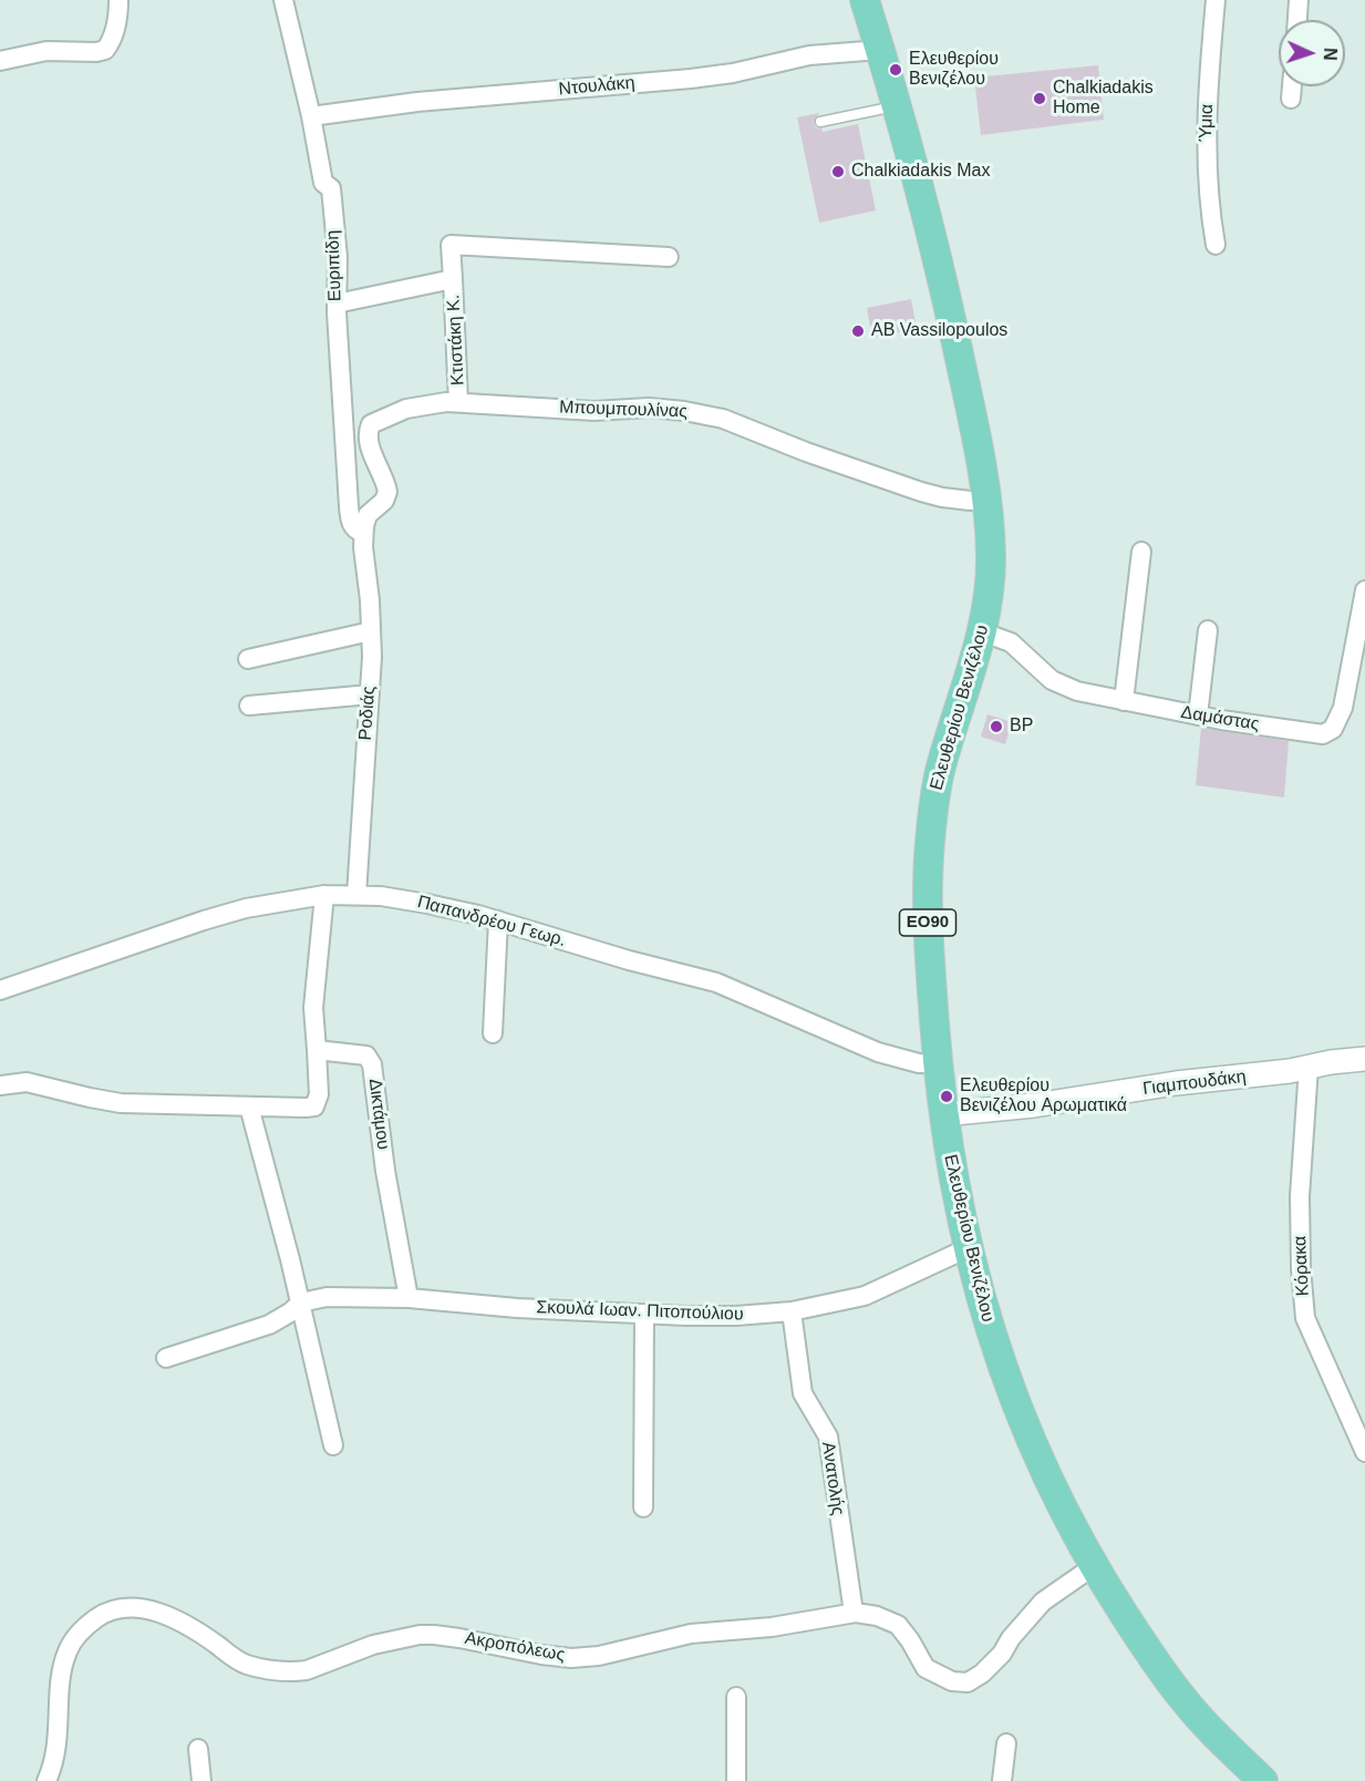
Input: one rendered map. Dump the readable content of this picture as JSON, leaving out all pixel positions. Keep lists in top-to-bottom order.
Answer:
{
  "streets": {
    "main road": ["Ελευθερίου Βενιζέλου", "ΕΟ90"],
    "street": [
      "Ντουλάκη",
      "Ύμια",
      "Ευριπίδη",
      "Κτιστάκη Κ.",
      "Μπουμπουλίνας",
      "Ροδιάς",
      "Δαμάστας",
      "Παπανδρέου Γεωρ.",
      "Γιαμπουδάκη",
      "Δικτάμου",
      "Κόρακα",
      "Σκουλά Ιωαν. Πιτοπούλιου",
      "Ανατολής",
      "Ακροπόλεως"
    ]
  },
  "crossings": [
    ["Ντουλάκη", "Ευριπίδη"],
    ["Ντουλάκη", "Ελευθερίου Βενιζέλου"],
    ["Ευριπίδη", "Μπουμπουλίνας"],
    ["Ευριπίδη", "Ροδιάς"],
    ["Κτιστάκη Κ.", "Μπουμπουλίνας"],
    ["Μπουμπουλίνας", "Ελευθερίου Βενιζέλου"],
    ["Μπουμπουλίνας", "Ροδιάς"],
    ["Ελευθερίου Βενιζέλου", "Δαμάστας"],
    ["Ελευθερίου Βενιζέλου", "Παπανδρέου Γεωρ."],
    ["Ελευθερίου Βενιζέλου", "Γιαμπουδάκη"],
    ["Ελευθερίου Βενιζέλου", "Σκουλά Ιωαν. Πιτοπούλιου"],
    ["Ελευθερίου Βενιζέλου", "Ακροπόλεως"],
    ["Ροδιάς", "Παπανδρέου Γεωρ."],
    ["Γιαμπουδάκη", "Κόρακα"],
    ["Δικτάμου", "Σκουλά Ιωαν. Πιτοπούλιου"],
    ["Σκουλά Ιωαν. Πιτοπούλιου", "Ανατολής"],
    ["Ανατολής", "Ακροπόλεως"]
  ],
  "places": [
    "Ελευθερίου Βενιζέλου",
    "Chalkiadakis Home",
    "Chalkiadakis Max",
    "AB Vassilopoulos",
    "BP",
    "Ελευθερίου Βενιζέλου Αρωματικά"
  ],
  "north": "right"
}
